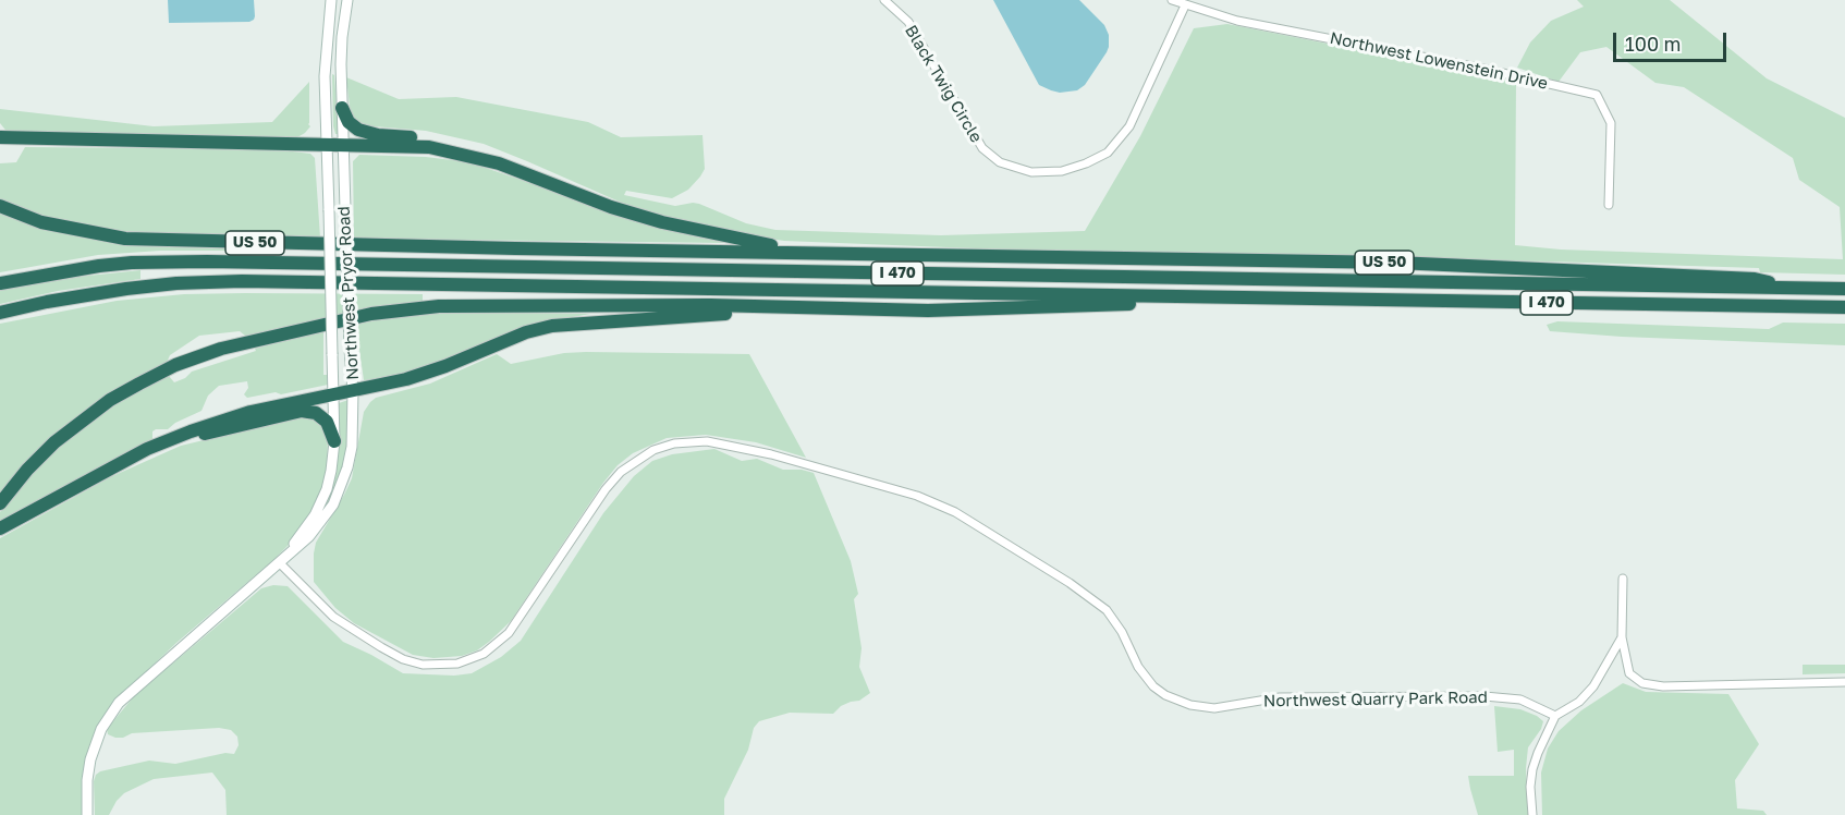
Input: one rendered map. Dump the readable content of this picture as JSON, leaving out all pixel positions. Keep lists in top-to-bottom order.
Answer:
{
  "streets": {
    "highway": ["US 50", "I 470"],
    "main road": ["Northwest Pryor Road"],
    "street": ["Northwest Lowenstein Drive", "Black Twig Circle", "Northwest Quarry Park Road"]
  },
  "crossings": [
    ["Northwest Lowenstein Drive", "Black Twig Circle"],
    ["US 50", "I 470"],
    ["Northwest Pryor Road", "Northwest Quarry Park Road"]
  ],
  "scale_bar": "100 m"
}
